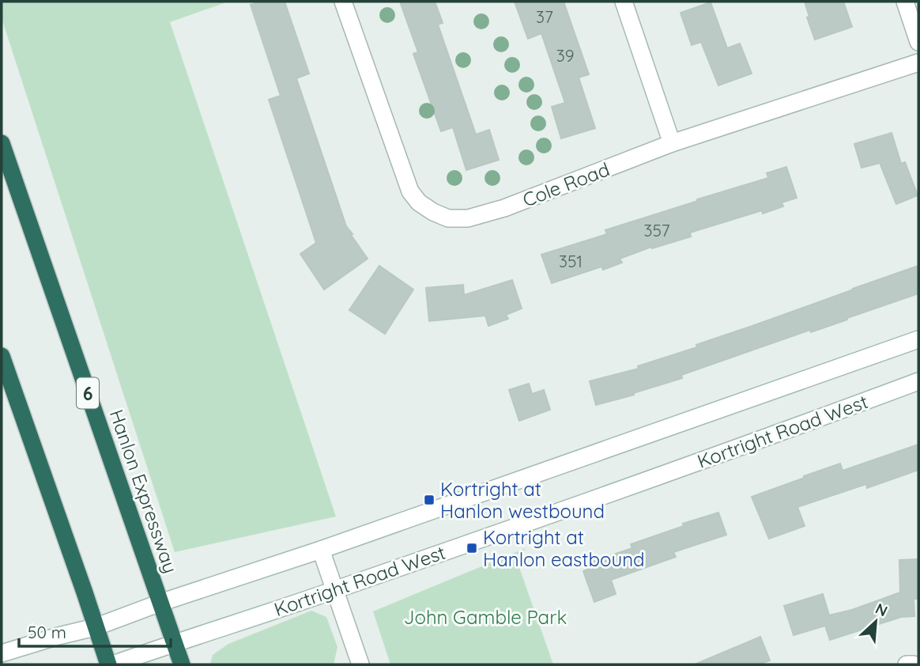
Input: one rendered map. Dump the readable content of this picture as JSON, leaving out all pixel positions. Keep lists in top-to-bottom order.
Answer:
{
  "streets": {
    "highway": ["6", "Hanlon Expressway"],
    "street": ["Cole Road", "Kortright Road West"]
  },
  "crossings": [
    ["Kortright Road West", "Hanlon Expressway"]
  ],
  "parks": ["John Gamble Park"],
  "places": {
    "transit": ["Kortright at Hanlon westbound", "Kortright at Hanlon eastbound"]
  },
  "house_numbers": [
    "37",
    "39",
    "357",
    "351"
  ],
  "scale_bar": "50 m",
  "north": "top right"
}
